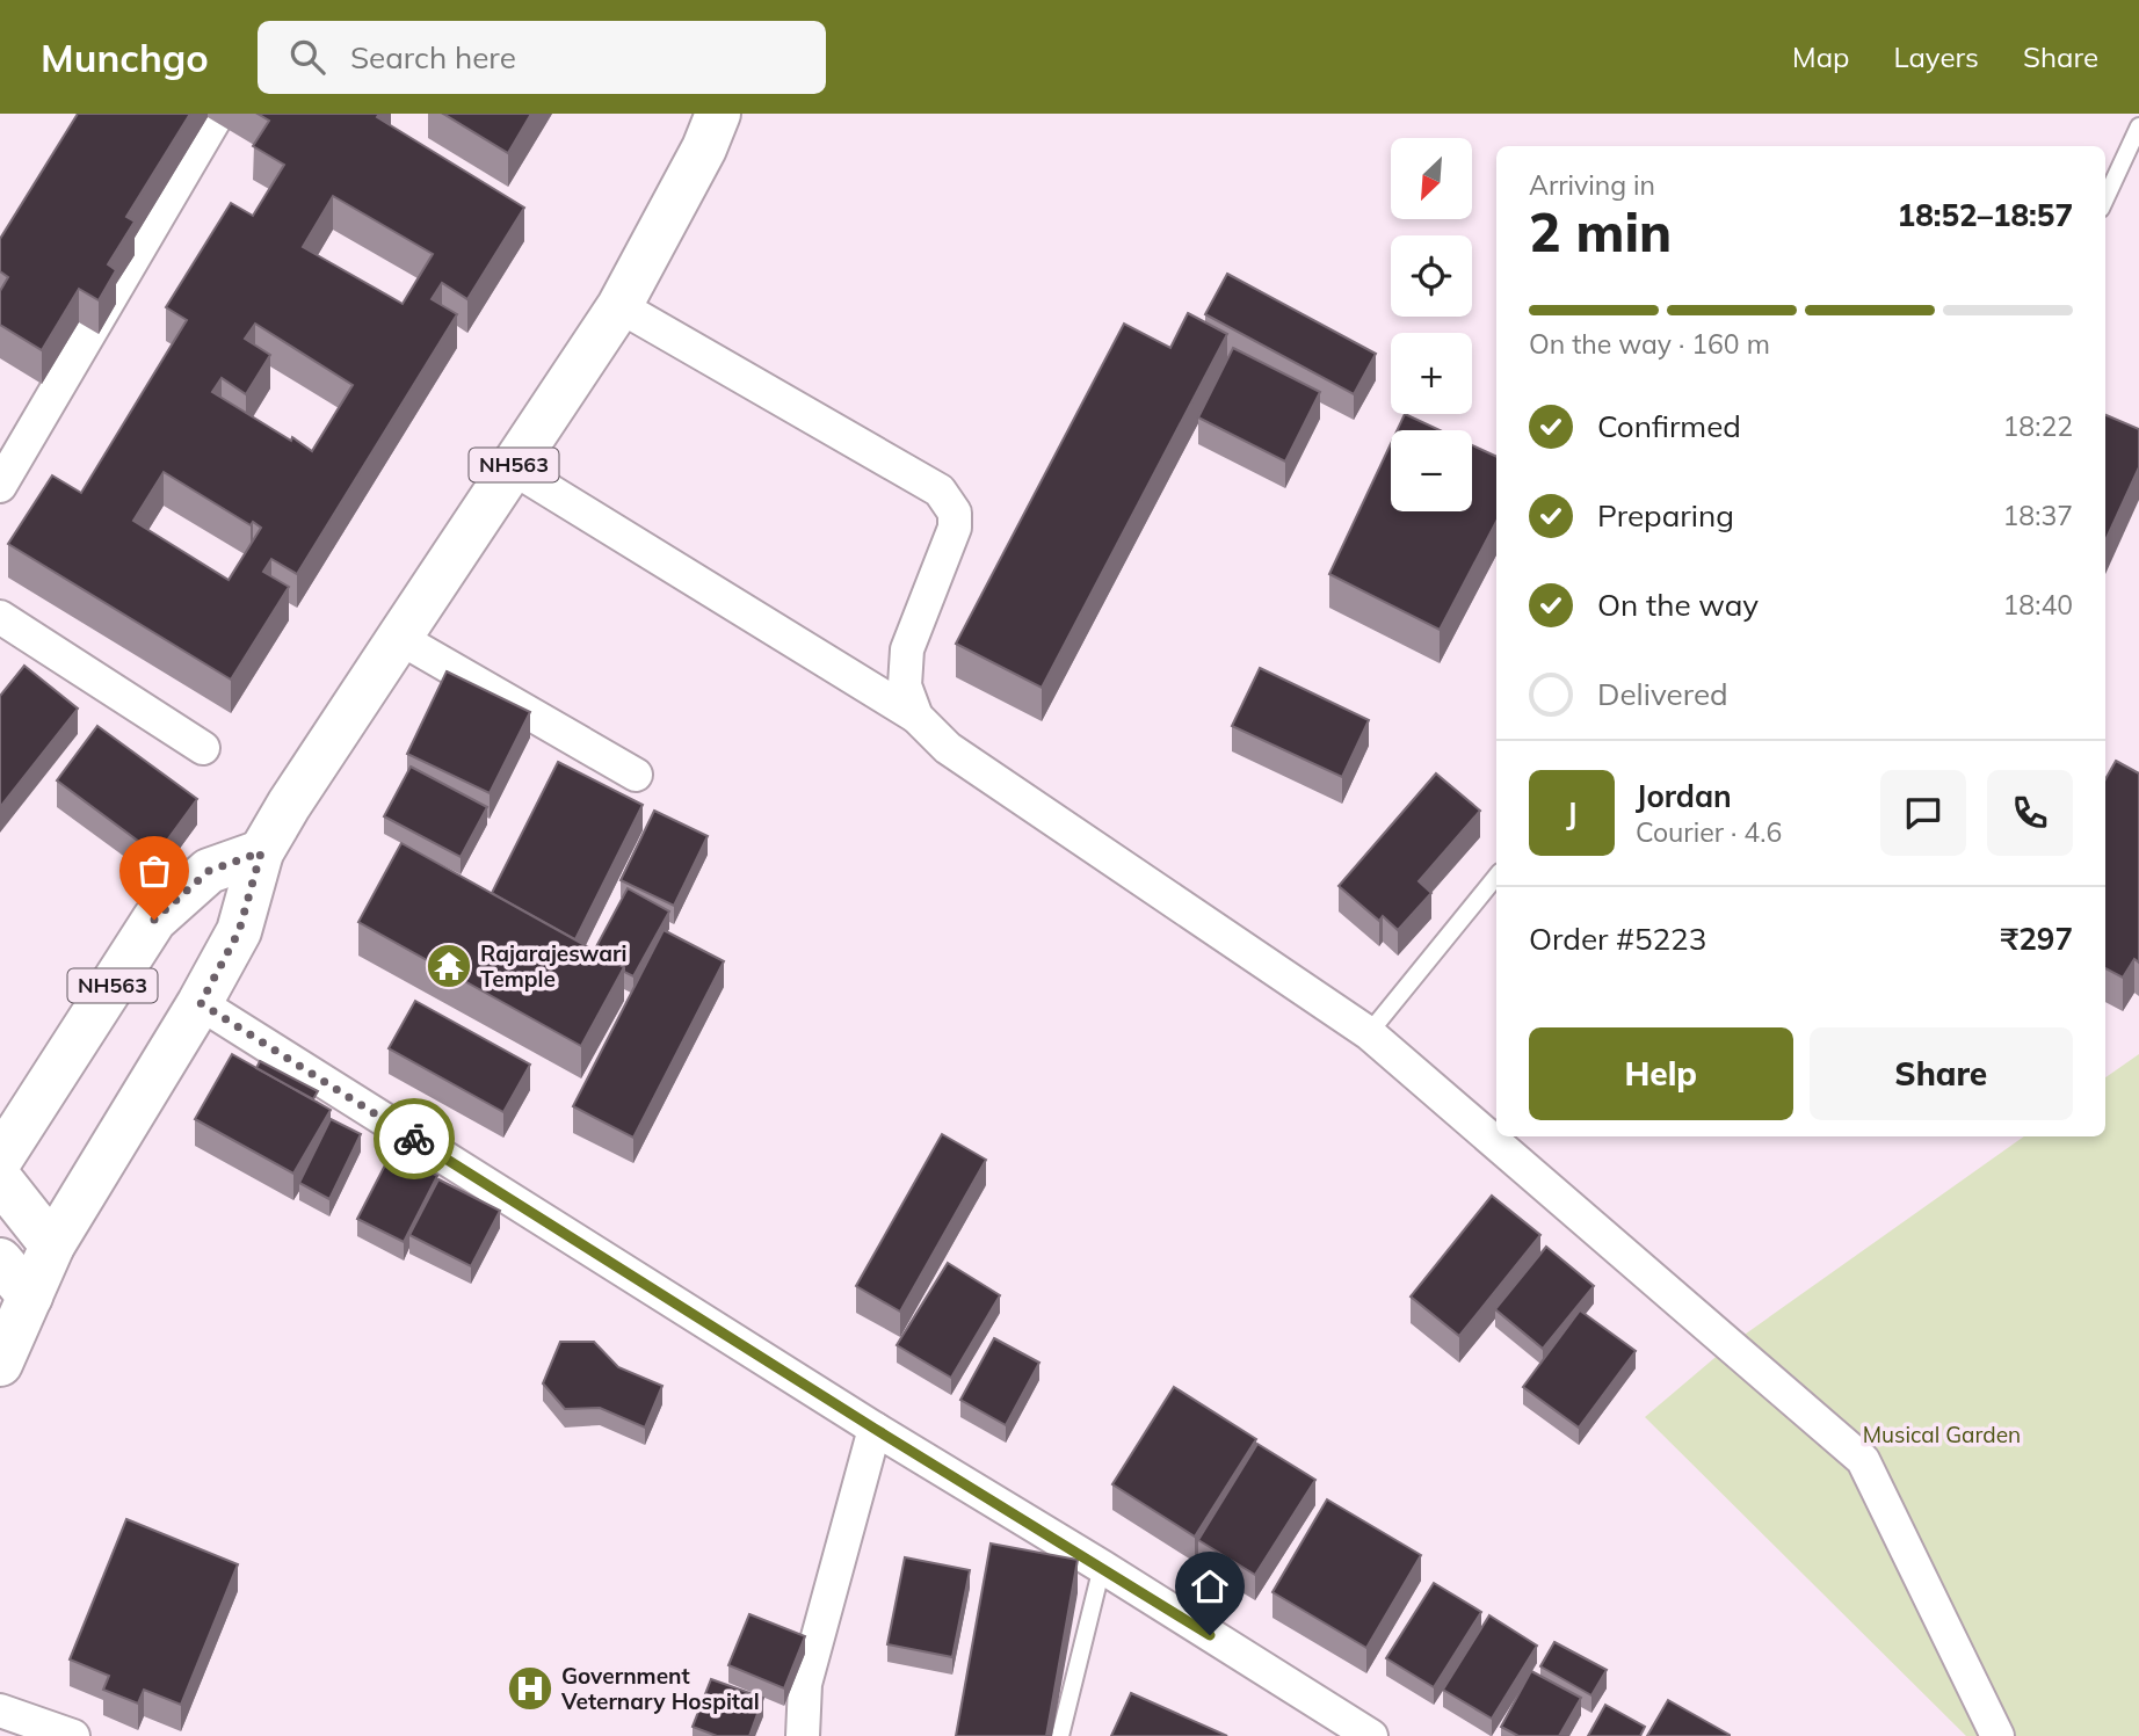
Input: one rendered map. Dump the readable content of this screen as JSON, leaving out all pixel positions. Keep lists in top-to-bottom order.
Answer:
{
  "streets": {
    "main road": ["NH563"]
  },
  "parks": ["Musical Garden"],
  "places": {
    "temple": ["Rajarajeswari Temple"],
    "hospital": ["Government Veternary Hospital"]
  },
  "north": "bottom left",
  "page": {
    "header": "Munchgo",
    "search": "Search here",
    "nav": ["Map", "Layers", "Share"],
    "map_buttons": ["+", "−"],
    "heading": ["2 min", "Arriving in", "18:52–18:57"],
    "panel": [
      "Jordan",
      "Courier · 4.6",
      "Order #5223",
      "₹297"
    ],
    "bar": "On the way · 160 m",
    "list": [
      ["Confirmed", "18:22"],
      ["Preparing", "18:37"],
      ["On the way", "18:40"],
      "Delivered"
    ],
    "round": "J",
    "buttons": ["Help", "Share"]
  }
}
